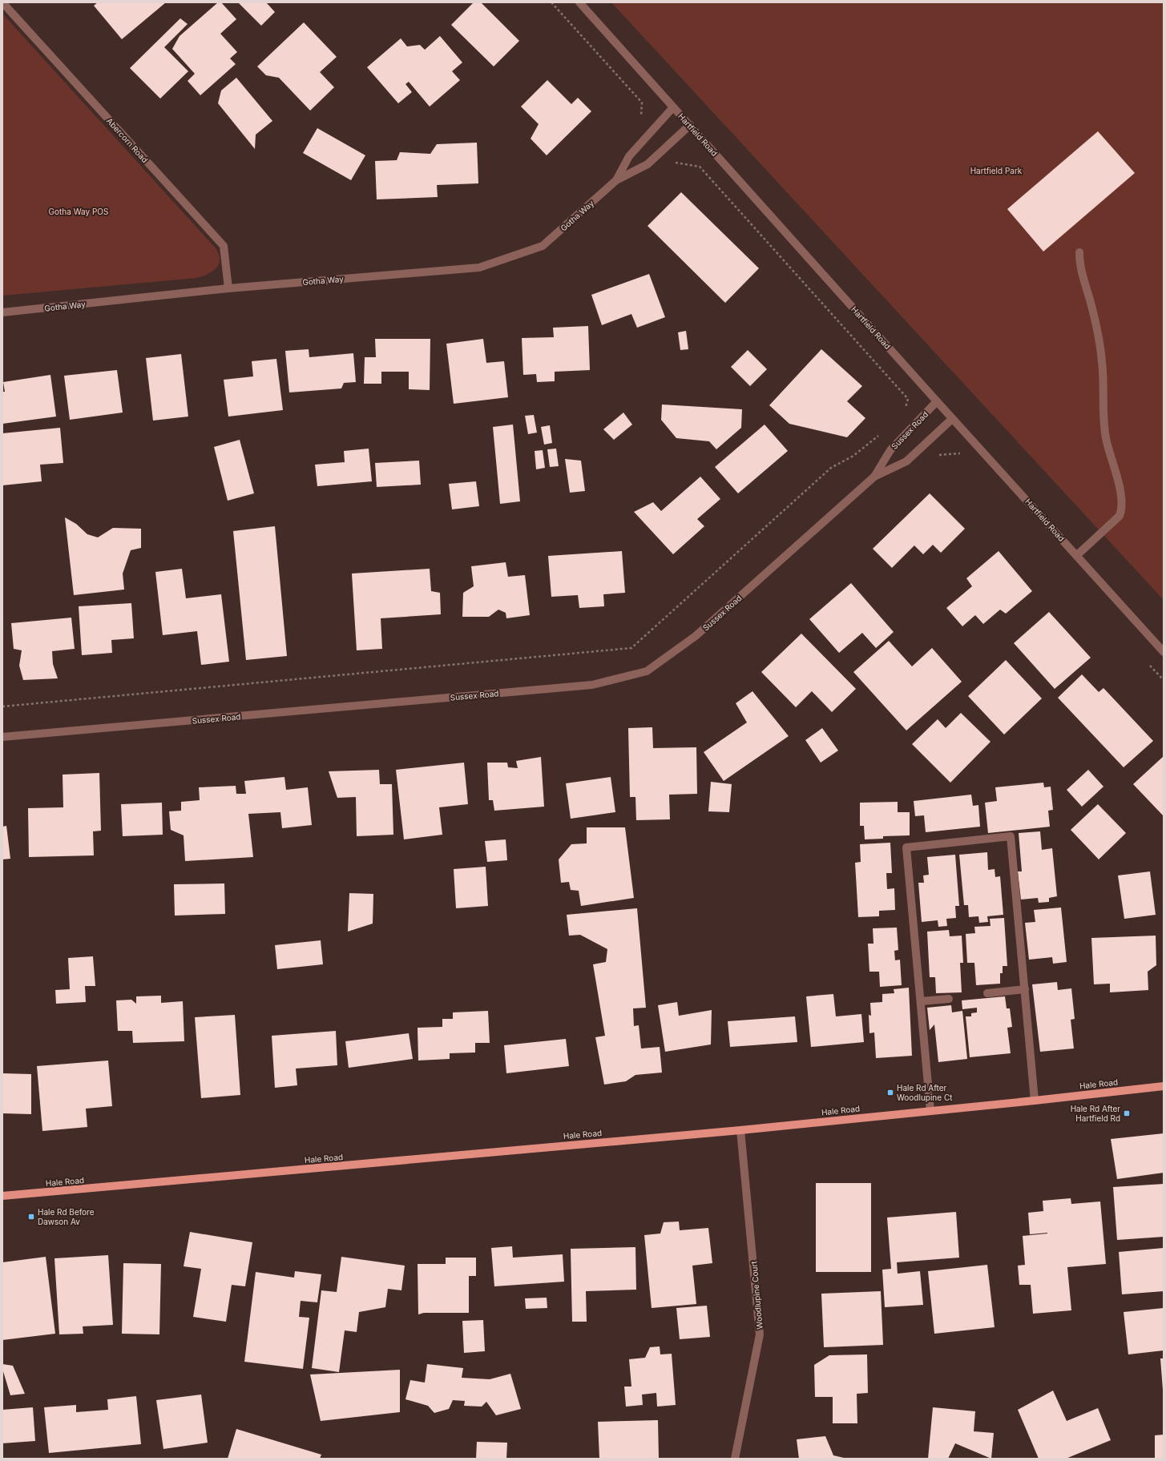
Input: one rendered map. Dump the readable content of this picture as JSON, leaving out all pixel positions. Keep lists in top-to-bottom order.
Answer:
{
  "streets": {
    "main road": ["Hale Road"],
    "street": [
      "Hartfield Road",
      "Abercorn Road",
      "Gotha Way",
      "Sussex Road",
      "Woodlupine Court"
    ]
  },
  "crossings": [
    ["Hartfield Road", "Gotha Way"],
    ["Hartfield Road", "Sussex Road"],
    ["Abercorn Road", "Gotha Way"],
    ["Hale Road", "Woodlupine Court"]
  ],
  "parks": ["Hartfield Park", "Gotha Way POS"],
  "places": {
    "transit": ["Hale Rd After Woodlupine Ct", "Hale Rd After Hartfield Rd", "Hale Rd Before Dawson Av"]
  }
}
